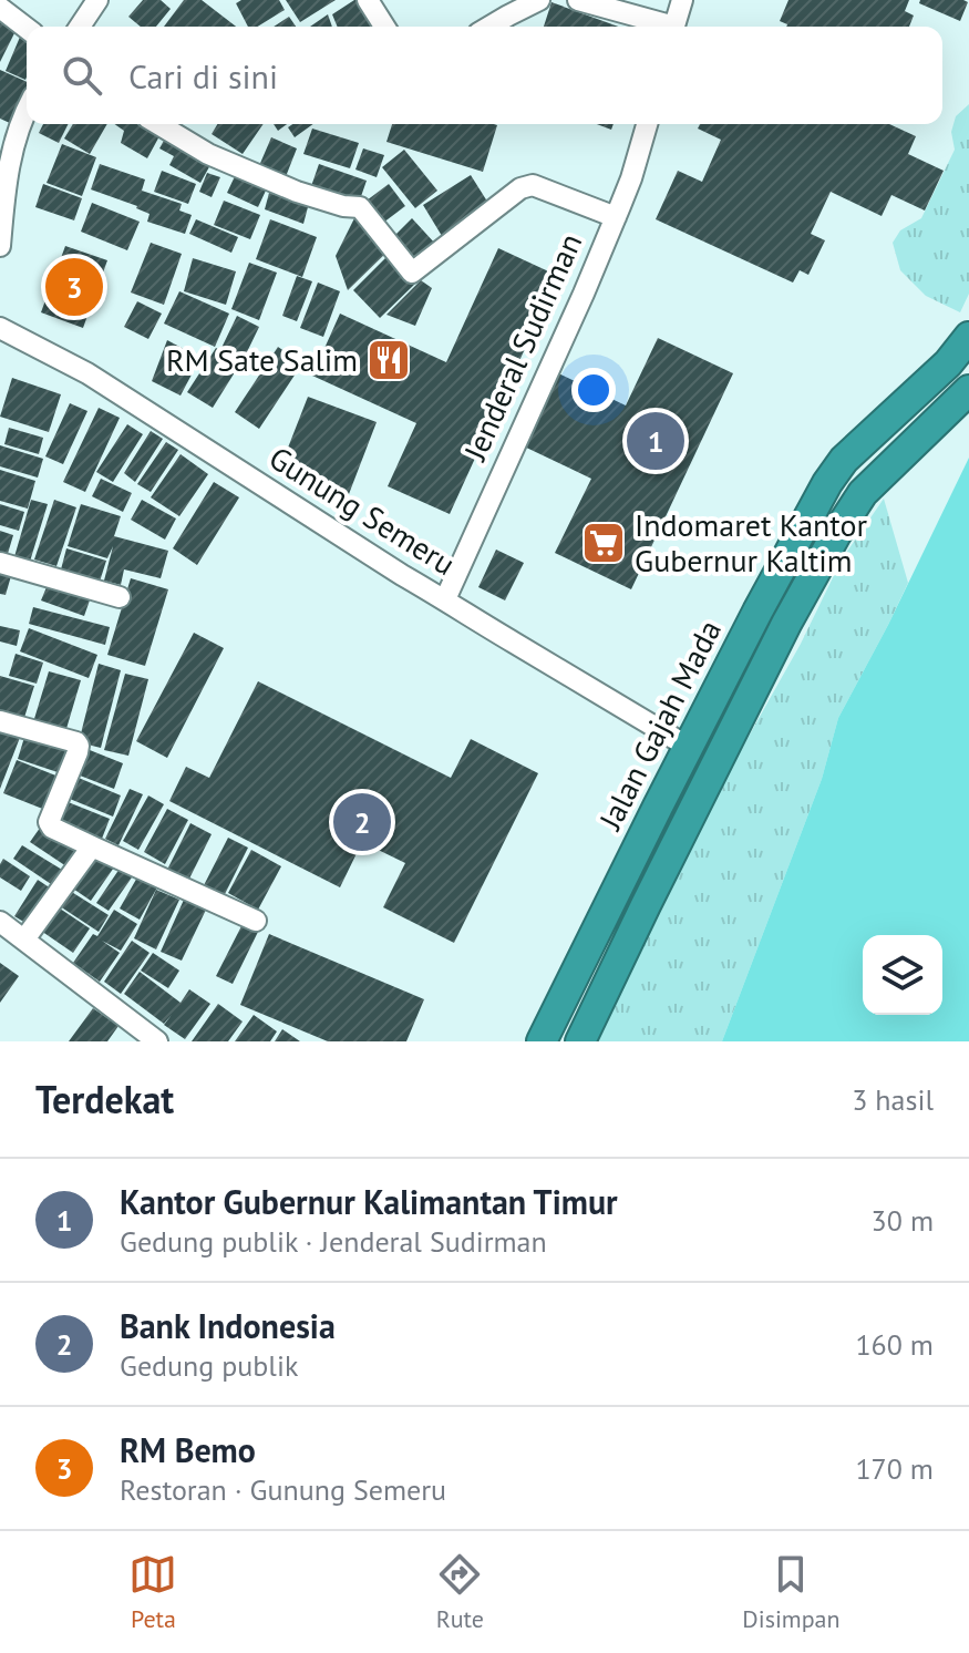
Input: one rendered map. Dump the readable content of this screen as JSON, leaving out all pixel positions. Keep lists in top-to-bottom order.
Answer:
{
  "streets": {
    "highway": ["Jalan Gajah Mada"],
    "street": ["Jenderal Sudirman", "Gunung Semeru"]
  },
  "crossings": [
    ["Jenderal Sudirman", "Gunung Semeru"],
    ["Gunung Semeru", "Jalan Gajah Mada"]
  ],
  "places": {
    "restaurant": ["RM Sate Salim"],
    "supermarket": ["Indomaret Kantor Gubernur Kaltim"]
  },
  "page": {
    "search": "Cari di sini",
    "pins": ["3", "1", "2"],
    "heading": ["Terdekat", "3 hasil"],
    "list": [
      {
        "mark": "1",
        "name": "Kantor Gubernur Kalimantan Timur",
        "note": "Gedung publik · Jenderal Sudirman",
        "value": "30 m"
      },
      {
        "mark": "2",
        "name": "Bank Indonesia",
        "note": "Gedung publik",
        "value": "160 m"
      },
      {
        "mark": "3",
        "name": "RM Bemo",
        "note": "Restoran · Gunung Semeru",
        "value": "170 m"
      }
    ],
    "nav": ["Peta", "Rute", "Disimpan"]
  }
}
